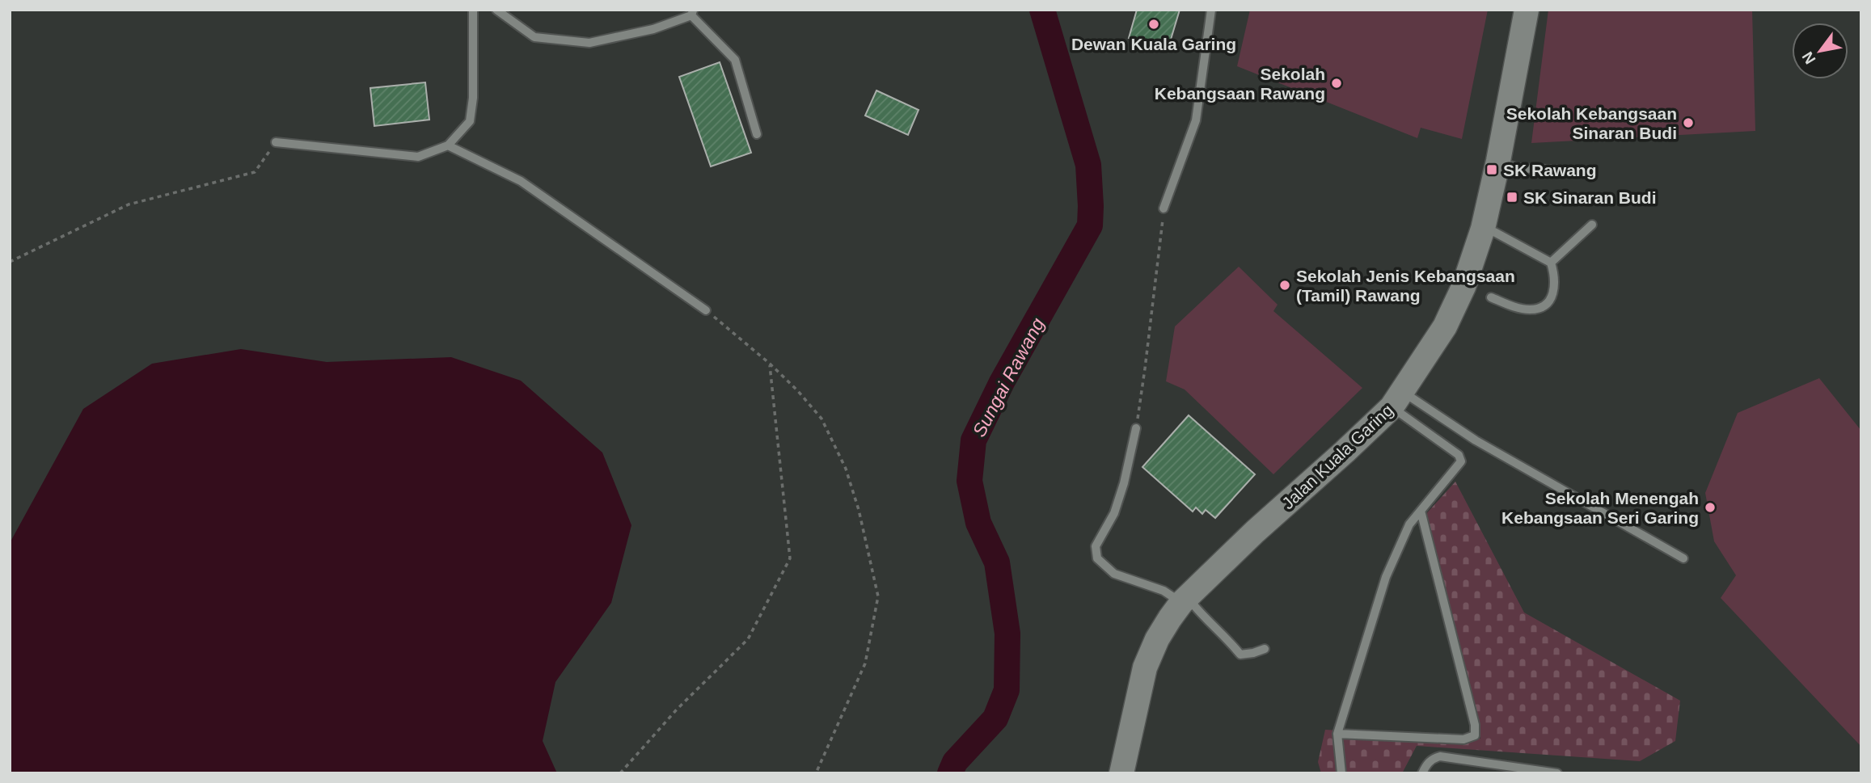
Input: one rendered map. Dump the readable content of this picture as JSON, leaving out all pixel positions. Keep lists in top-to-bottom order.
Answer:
{
  "streets": {
    "street": ["Jalan Kuala Garing"]
  },
  "water": ["Sungai Rawang"],
  "places": {
    "other": [
      "Dewan Kuala Garing",
      "Sekolah Kebangsaan Rawang",
      "Sekolah Kebangsaan Sinaran Budi",
      "Sekolah Jenis Kebangsaan (Tamil) Rawang",
      "Sekolah Menengah Kebangsaan Seri Garing"
    ],
    "transit": ["SK Rawang", "SK Sinaran Budi"]
  },
  "north": "bottom left"
}
